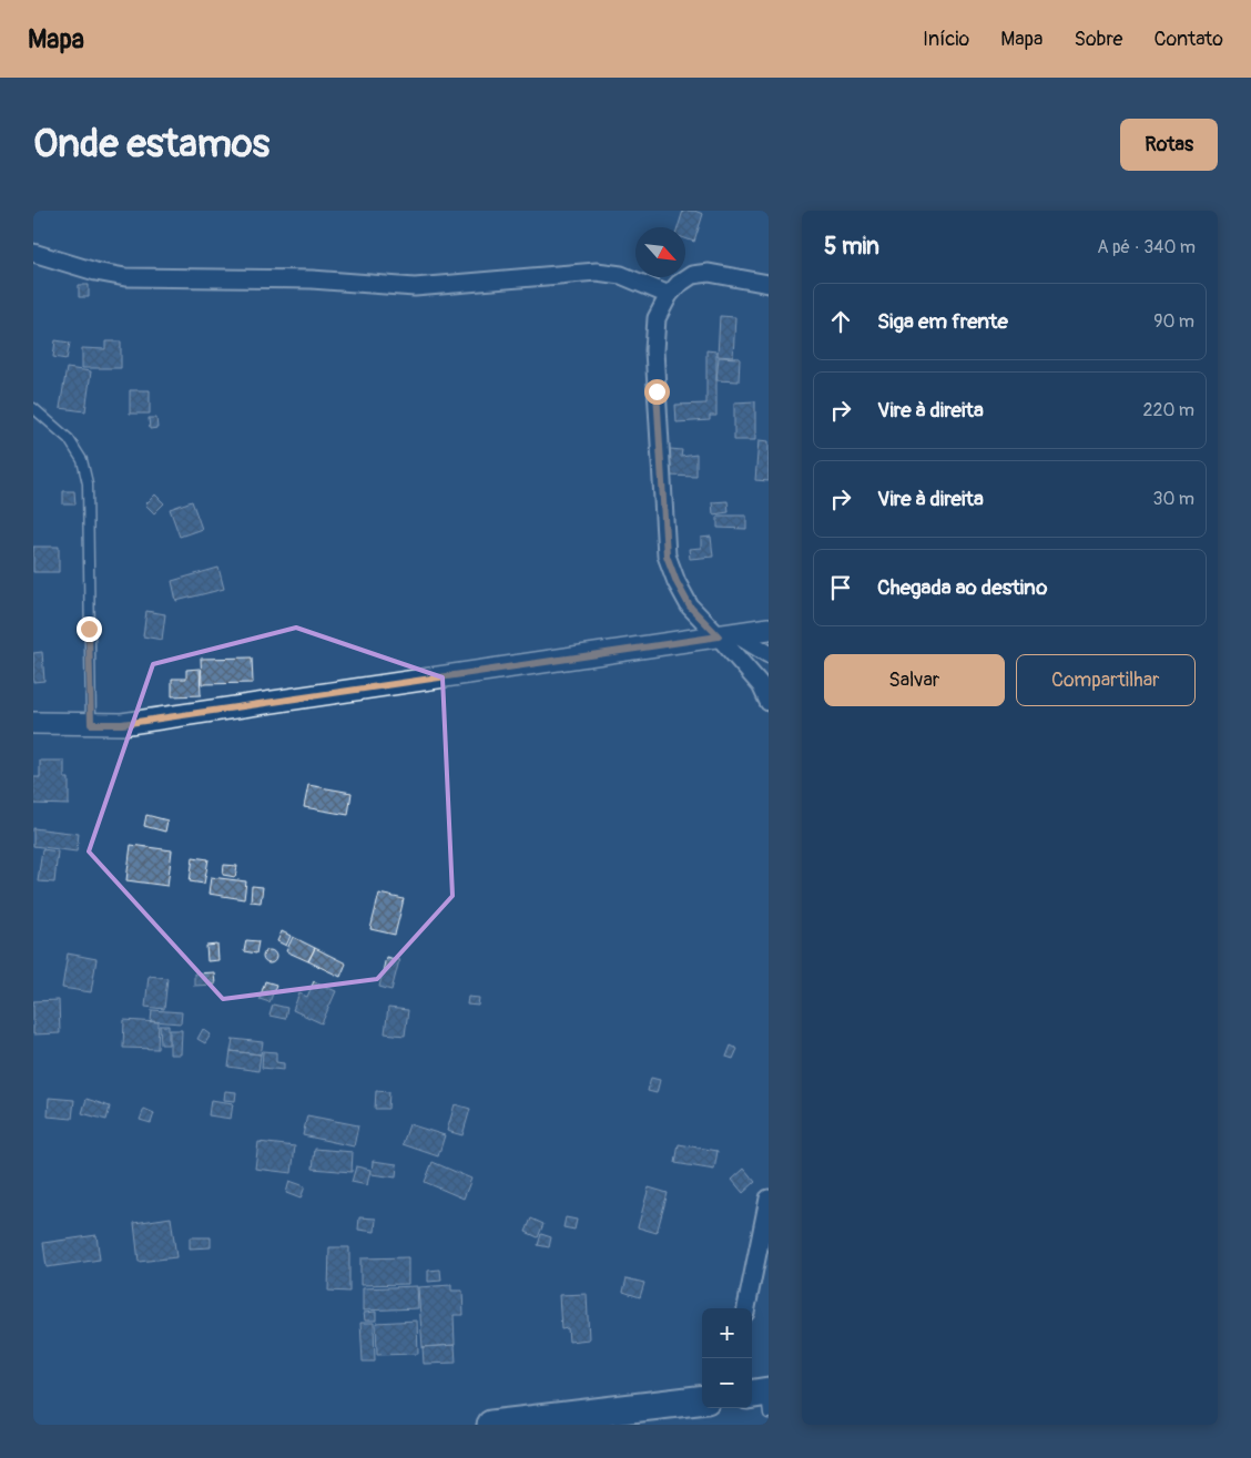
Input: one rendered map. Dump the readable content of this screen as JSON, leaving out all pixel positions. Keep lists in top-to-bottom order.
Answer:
{
  "north": "bottom right",
  "page": {
    "header": "Mapa",
    "nav": [
      "Início",
      "Mapa",
      "Sobre",
      "Contato"
    ],
    "buttons": [
      "Rotas",
      ["Salvar", "Compartilhar"]
    ],
    "title": "Onde estamos",
    "heading": ["5 min", "A pé · 340 m"],
    "list": [
      ["Siga em frente", "90 m"],
      ["Vire à direita", "220 m"],
      ["Vire à direita", "30 m"],
      "Chegada ao destino"
    ],
    "map_buttons": ["+", "−"]
  }
}
